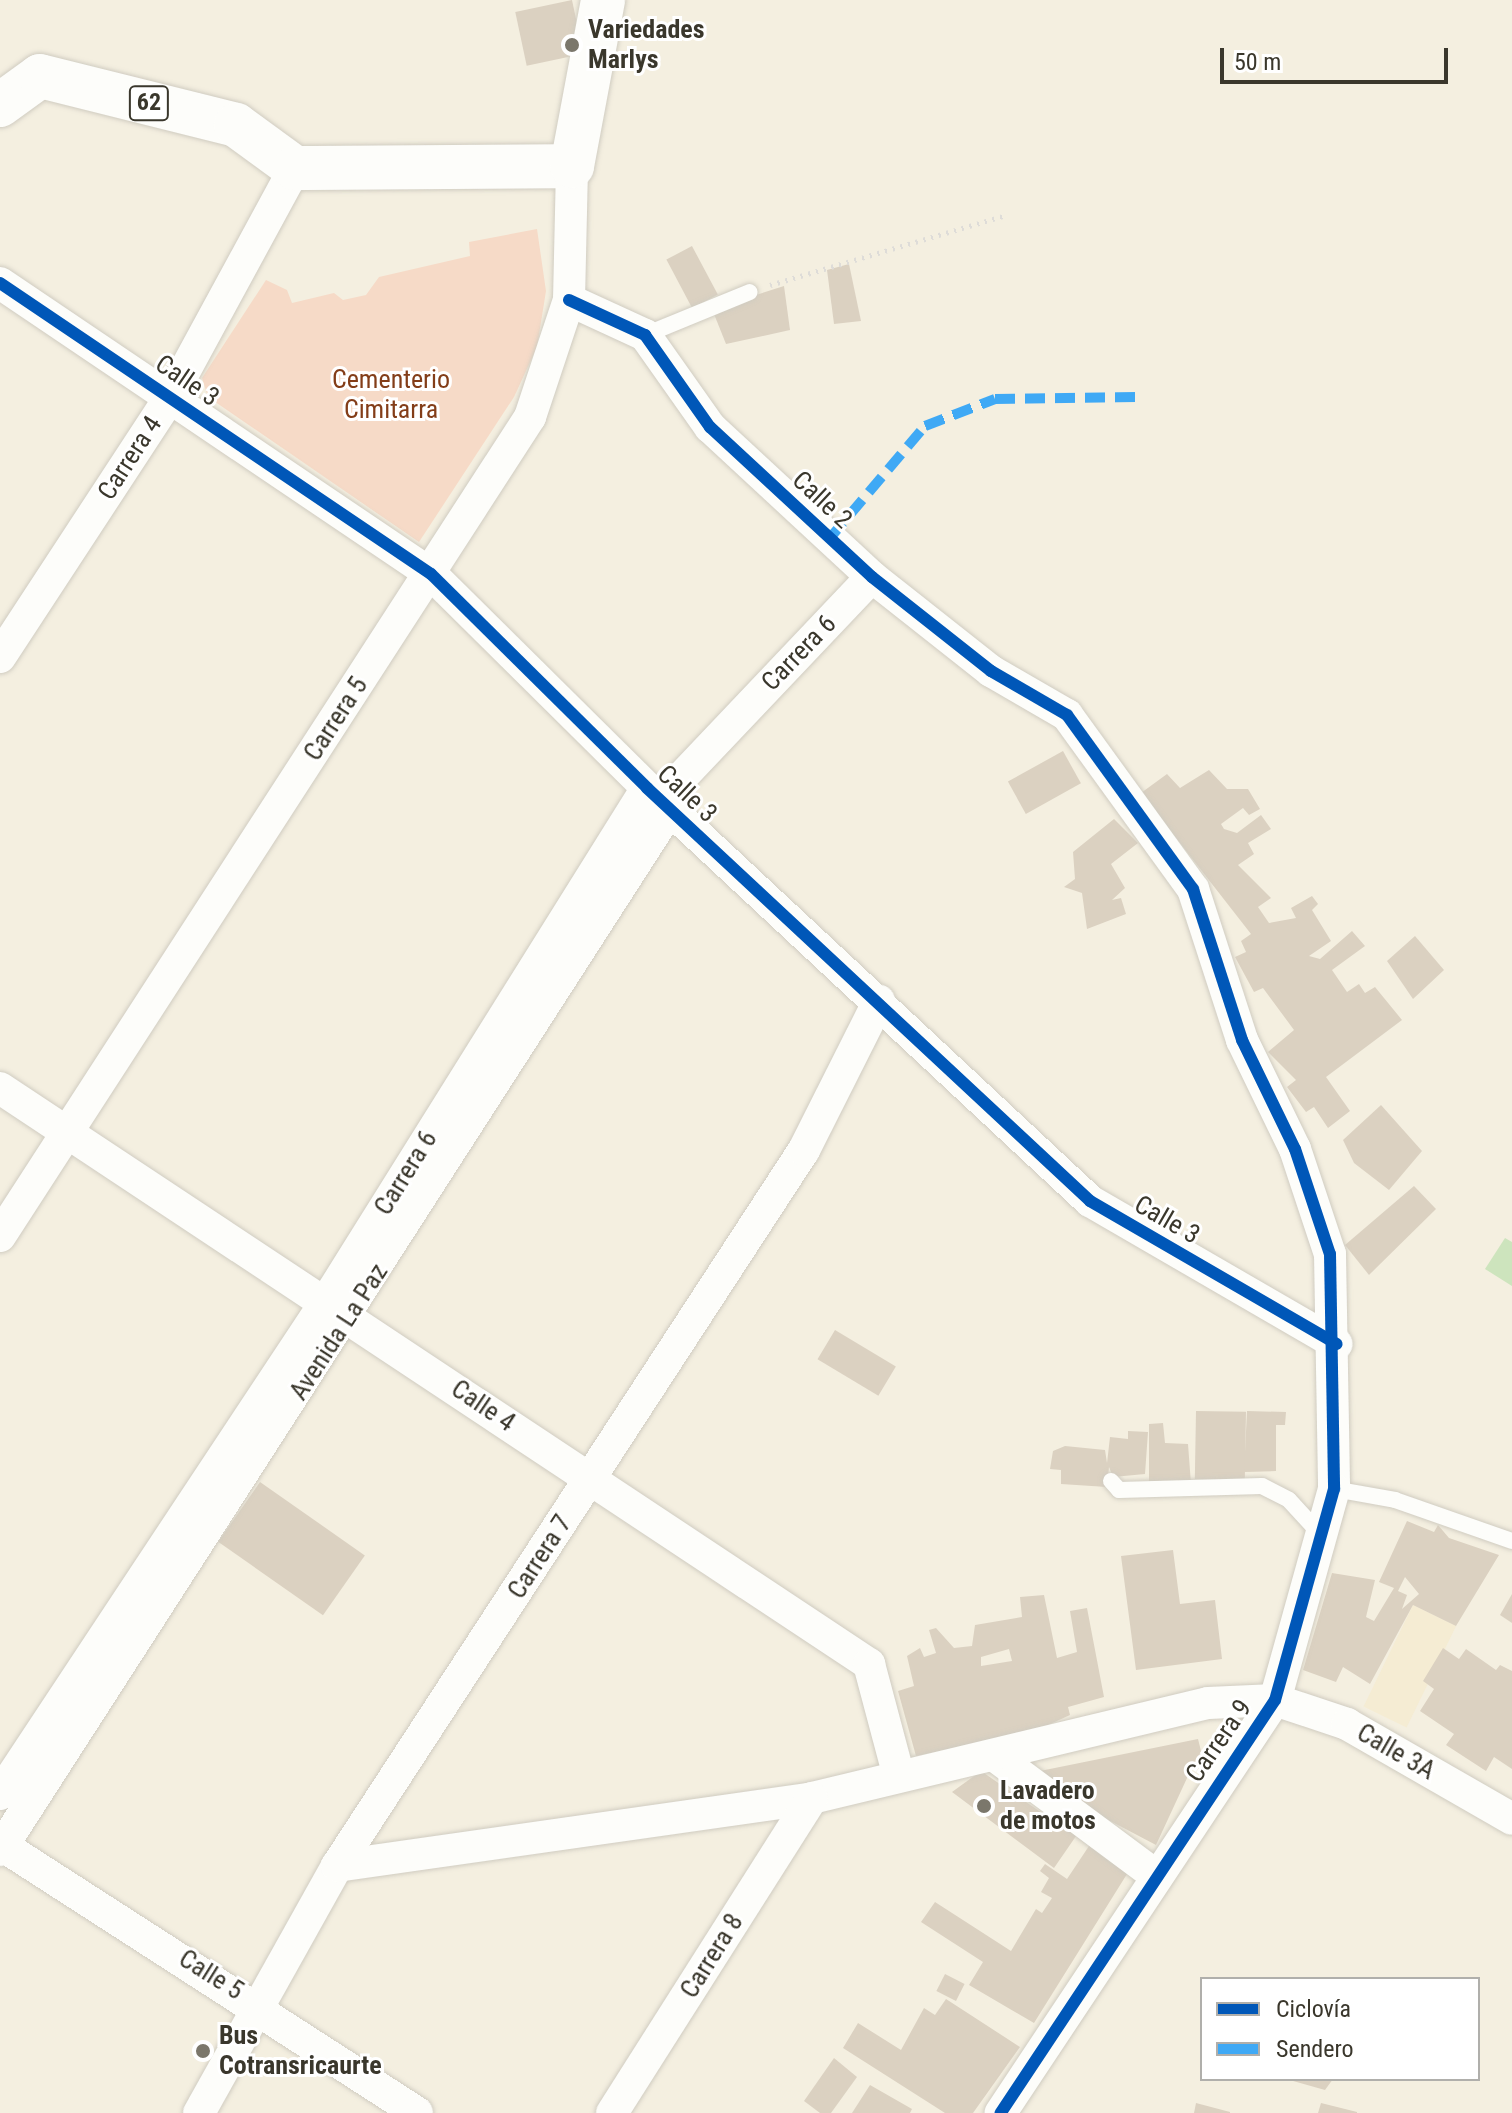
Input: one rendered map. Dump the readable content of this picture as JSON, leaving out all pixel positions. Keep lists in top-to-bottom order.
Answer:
{
  "streets": {
    "main road": ["62"],
    "street": [
      "Calle 3",
      "Carrera 4",
      "Calle 2",
      "Carrera 6",
      "Carrera 5",
      "Avenida La Paz",
      "Calle 4",
      "Carrera 7",
      "Carrera 9",
      "Calle 3A",
      "Carrera 8",
      "Calle 5"
    ]
  },
  "crossings": [
    ["62", "Carrera 4"],
    ["Calle 3", "Carrera 4"],
    ["Calle 3", "Carrera 6"],
    ["Calle 3", "Carrera 5"],
    ["Calle 3", "Carrera 7"],
    ["Calle 3", "Carrera 9"],
    ["Calle 2", "Carrera 6"],
    ["Calle 2", "Carrera 9"],
    ["Carrera 6", "Avenida La Paz"],
    ["Carrera 6", "Calle 4"],
    ["Carrera 5", "Calle 4"],
    ["Avenida La Paz", "Calle 4"],
    ["Avenida La Paz", "Calle 5"],
    ["Calle 4", "Carrera 7"],
    ["Carrera 7", "Calle 5"],
    ["Carrera 9", "Calle 3A"]
  ],
  "parks": ["Cementerio Cimitarra"],
  "places": ["Variedades Marlys", "Lavadero de motos", "Bus Cotransricaurte"],
  "legend": ["Ciclovía", "Sendero"],
  "scale_bar": "50 m"
}
